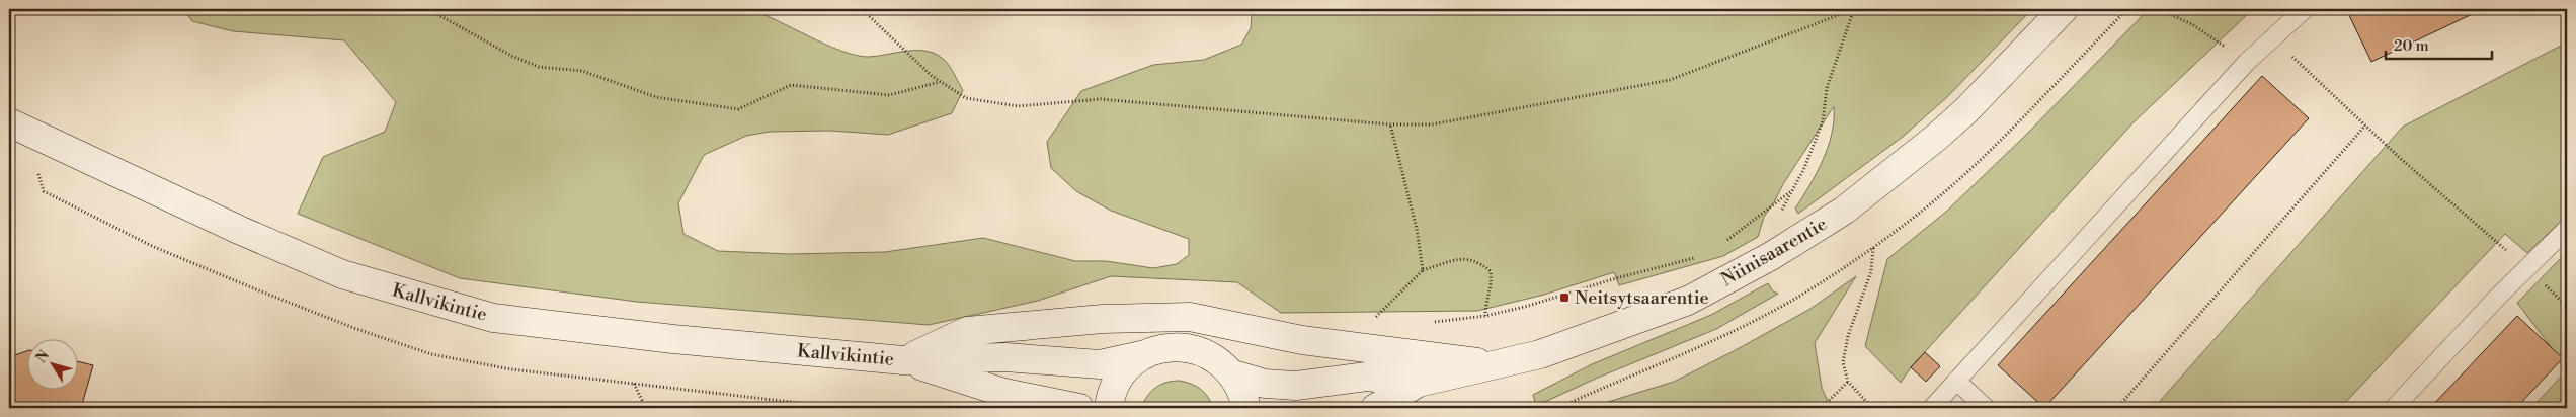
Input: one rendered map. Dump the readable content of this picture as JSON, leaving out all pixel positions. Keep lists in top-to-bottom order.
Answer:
{
  "streets": {
    "main road": ["Niinisaarentie", "Kallvikintie"]
  },
  "crossings": [
    ["Niinisaarentie", "Kallvikintie"]
  ],
  "places": {
    "transit": ["Neitsytsaarentie"]
  },
  "scale_bar": "20 m",
  "north": "top left"
}
